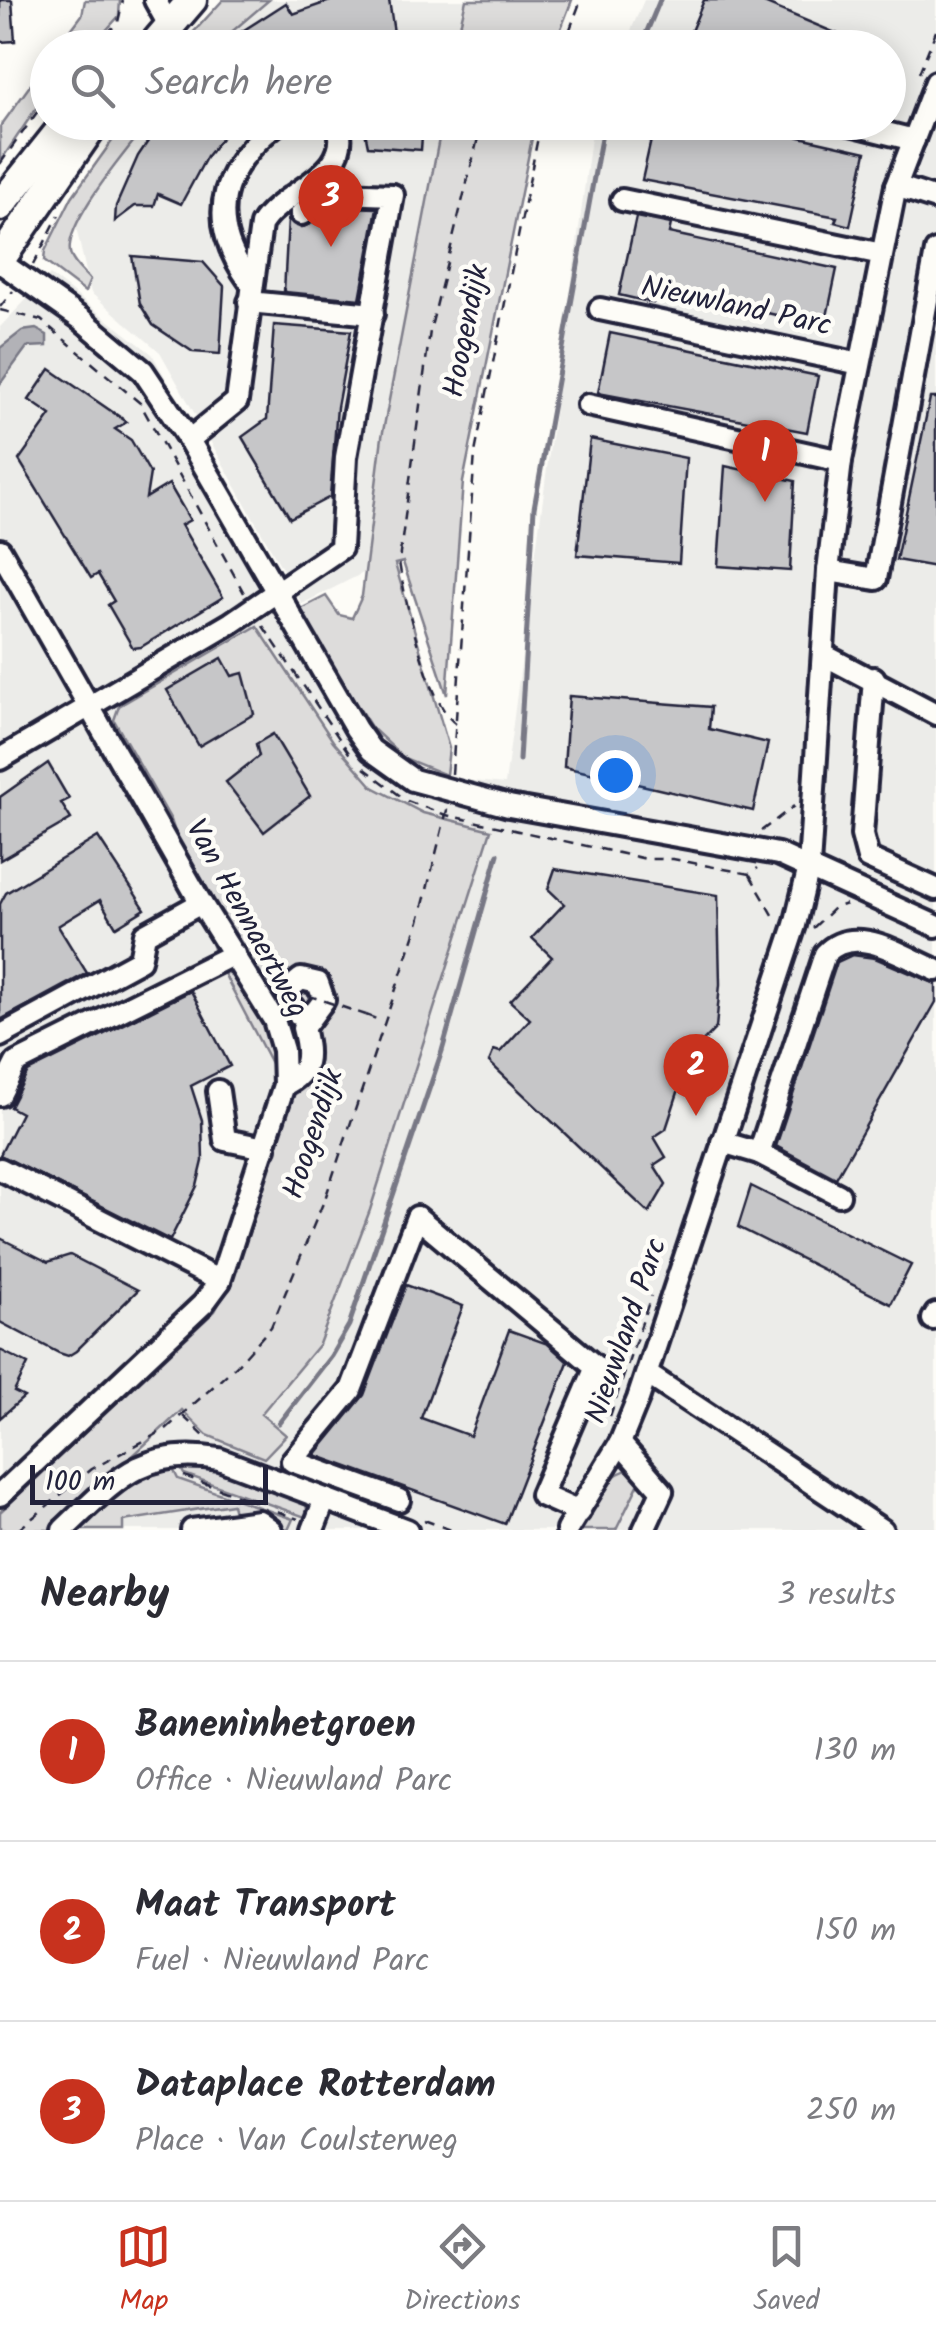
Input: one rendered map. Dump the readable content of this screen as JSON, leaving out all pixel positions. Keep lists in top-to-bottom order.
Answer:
{
  "streets": {
    "street": ["Nieuwland Parc", "Van Hennaertweg"],
    "path": ["Hoogendijk"]
  },
  "scale_bar": "100 m",
  "page": {
    "search": "Search here",
    "pins": ["3", "1", "2"],
    "scale": "100 m",
    "heading": ["Nearby", "3 results"],
    "list": [
      {
        "mark": "1",
        "name": "Baneninhetgroen",
        "note": "Office · Nieuwland Parc",
        "value": "130 m"
      },
      {
        "mark": "2",
        "name": "Maat Transport",
        "note": "Fuel · Nieuwland Parc",
        "value": "150 m"
      },
      {
        "mark": "3",
        "name": "Dataplace Rotterdam",
        "note": "Place · Van Coulsterweg",
        "value": "250 m"
      }
    ],
    "nav": ["Map", "Directions", "Saved"]
  }
}
